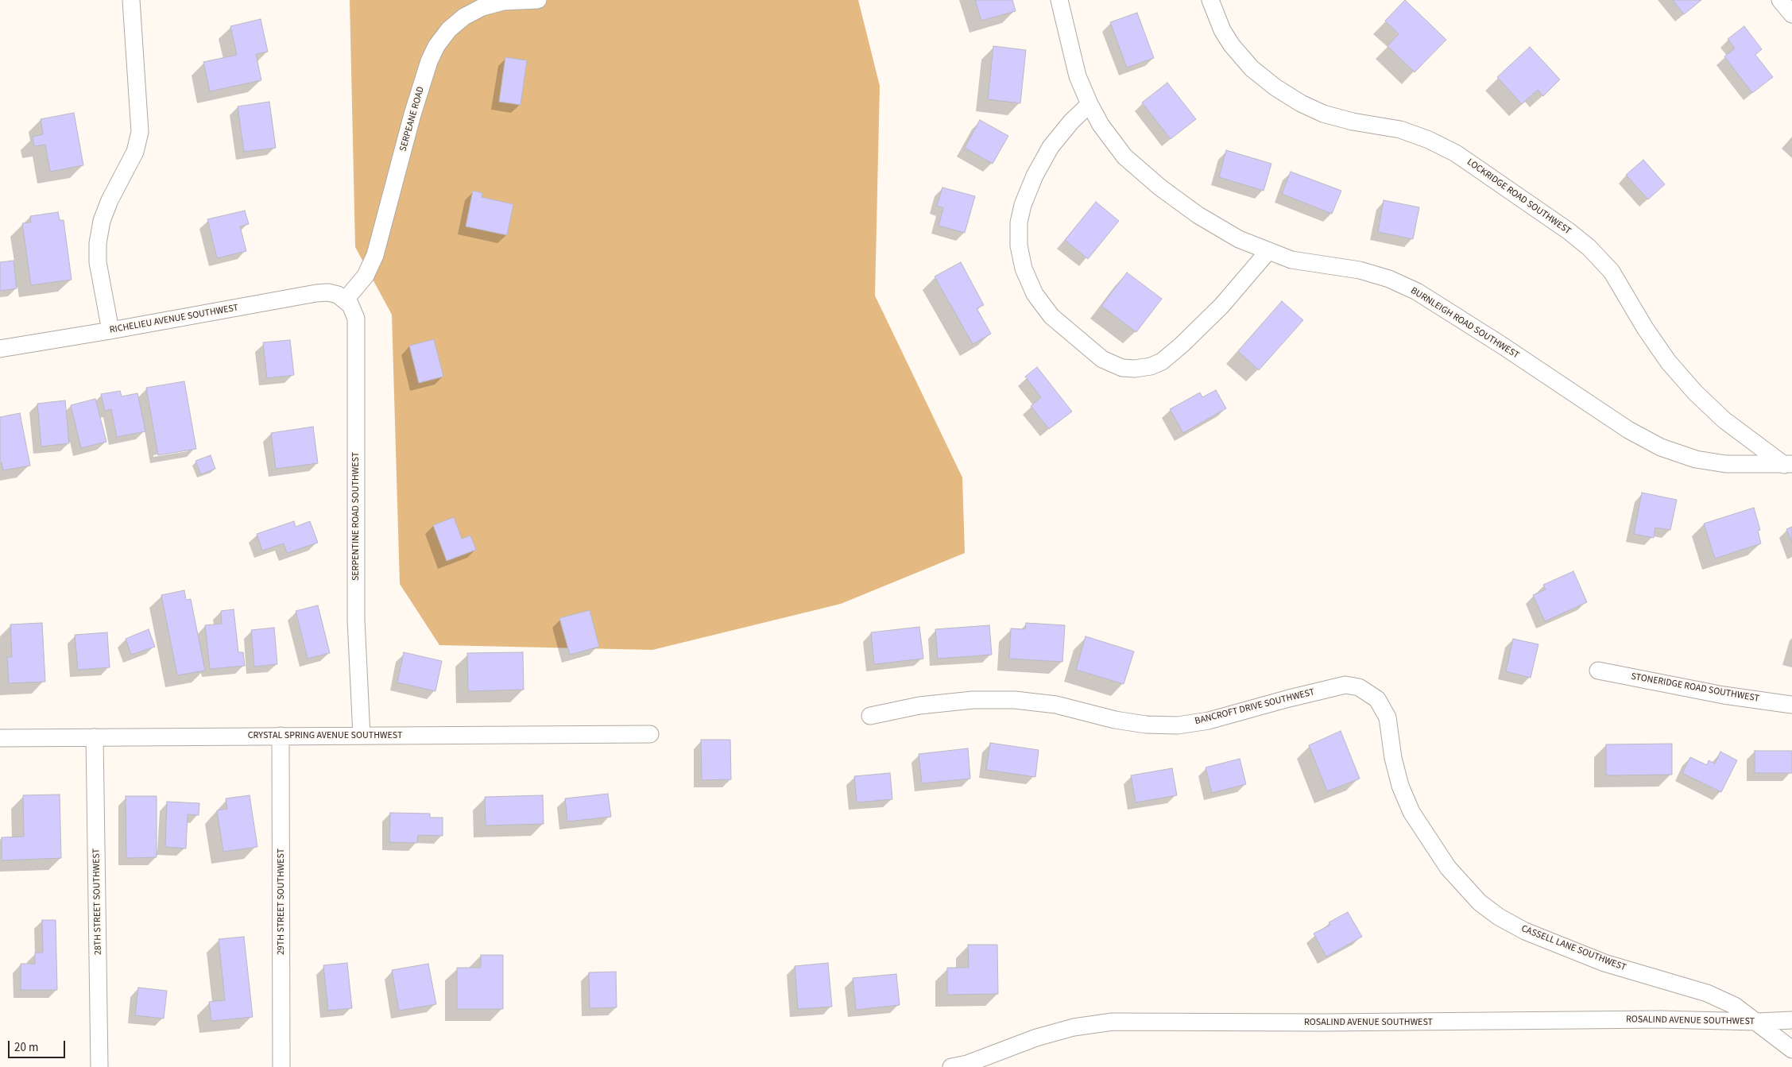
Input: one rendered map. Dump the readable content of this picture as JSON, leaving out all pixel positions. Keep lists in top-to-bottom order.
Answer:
{
  "streets": {
    "street": [
      "SERPEANE ROAD",
      "LOCKRIDGE ROAD SOUTHWEST",
      "RICHELIEU AVENUE SOUTHWEST",
      "BURNLEIGH ROAD SOUTHWEST",
      "SERPENTINE ROAD SOUTHWEST",
      "STONERIDGE ROAD SOUTHWEST",
      "BANCROFT DRIVE SOUTHWEST",
      "CRYSTAL SPRING AVENUE SOUTHWEST",
      "28TH STREET SOUTHWEST",
      "29TH STREET SOUTHWEST",
      "CASSELL LANE SOUTHWEST",
      "ROSALIND AVENUE SOUTHWEST"
    ]
  },
  "crossings": [
    ["SERPEANE ROAD", "RICHELIEU AVENUE SOUTHWEST"],
    ["SERPEANE ROAD", "SERPENTINE ROAD SOUTHWEST"],
    ["LOCKRIDGE ROAD SOUTHWEST", "BURNLEIGH ROAD SOUTHWEST"],
    ["RICHELIEU AVENUE SOUTHWEST", "SERPENTINE ROAD SOUTHWEST"],
    ["SERPENTINE ROAD SOUTHWEST", "CRYSTAL SPRING AVENUE SOUTHWEST"],
    ["BANCROFT DRIVE SOUTHWEST", "CASSELL LANE SOUTHWEST"],
    ["CRYSTAL SPRING AVENUE SOUTHWEST", "28TH STREET SOUTHWEST"],
    ["CRYSTAL SPRING AVENUE SOUTHWEST", "29TH STREET SOUTHWEST"],
    ["CASSELL LANE SOUTHWEST", "ROSALIND AVENUE SOUTHWEST"]
  ],
  "scale_bar": "20 m"
}
